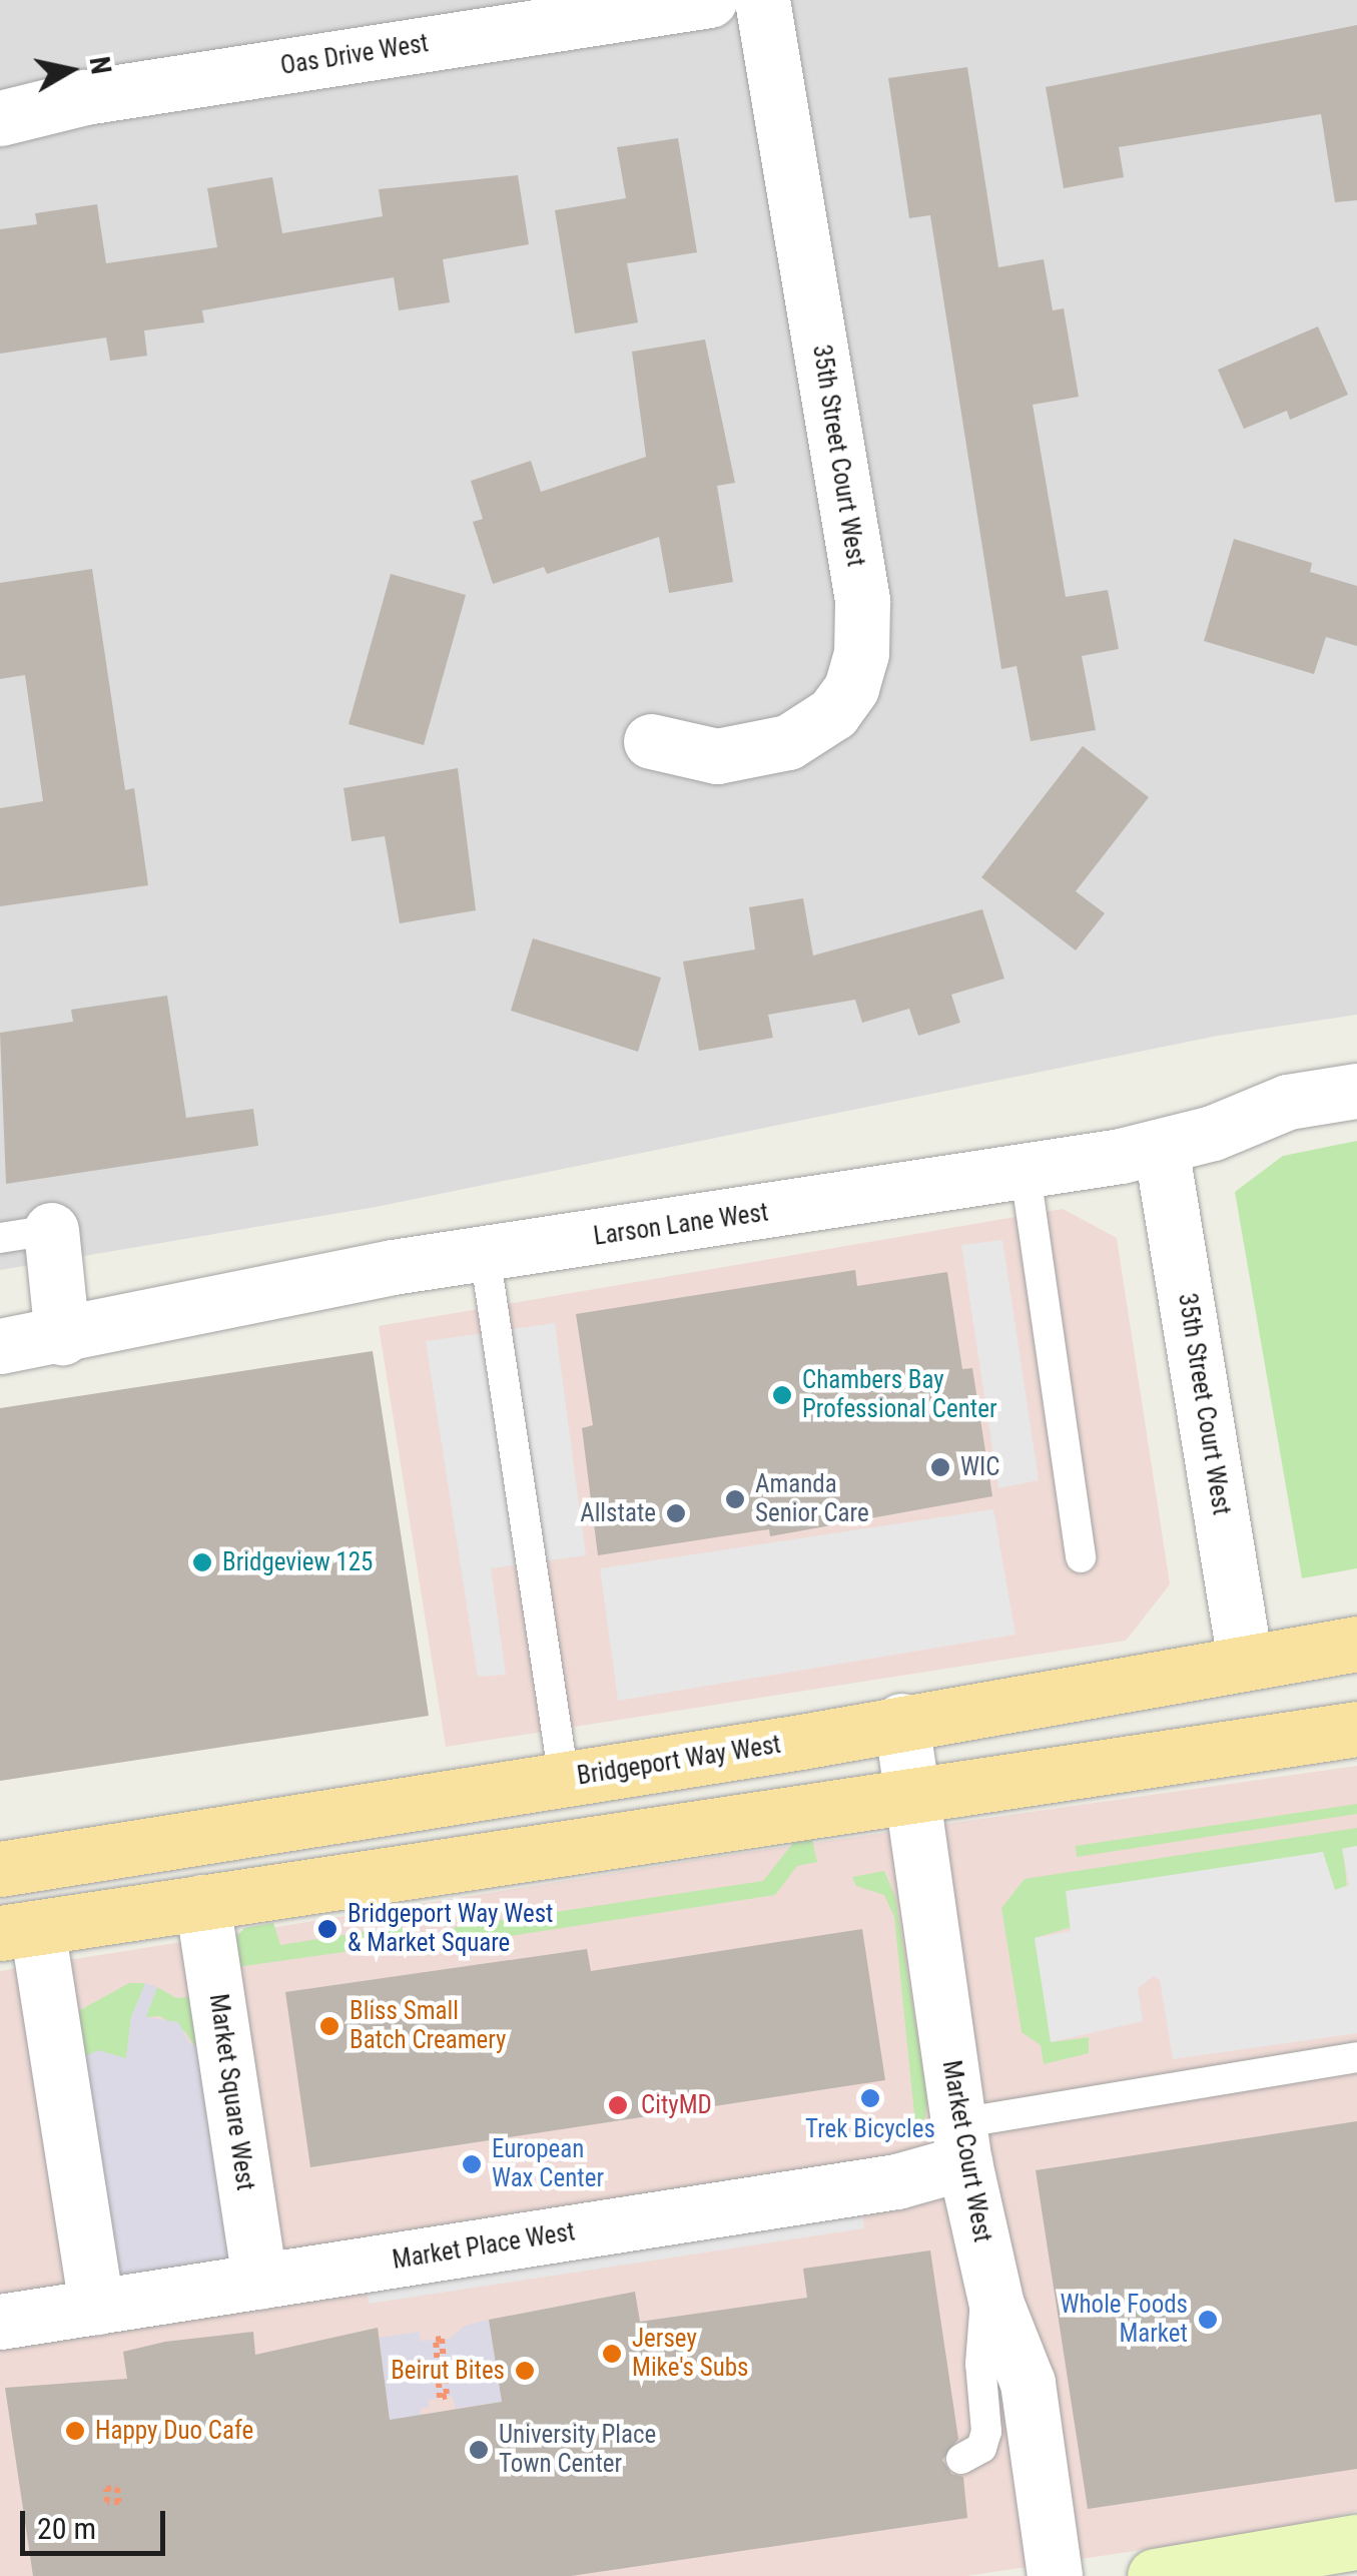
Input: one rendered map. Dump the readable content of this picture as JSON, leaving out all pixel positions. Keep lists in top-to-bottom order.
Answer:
{
  "streets": {
    "main road": ["Bridgeport Way West"],
    "street": [
      "Oas Drive West",
      "35th Street Court West",
      "Larson Lane West",
      "Market Square West",
      "Market Court West",
      "Market Place West"
    ]
  },
  "crossings": [
    ["35th Street Court West", "Larson Lane West"],
    ["35th Street Court West", "Bridgeport Way West"],
    ["Bridgeport Way West", "Market Court West"],
    ["Market Square West", "Market Place West"],
    ["Market Court West", "Market Place West"]
  ],
  "places": [
    "Chambers Bay Professional Center",
    "WIC",
    "Amanda Senior Care",
    "Allstate",
    "Bridgeview 125",
    "Bridgeport Way West & Market Square",
    "Bliss Small Batch Creamery",
    "Trek Bicycles",
    "CityMD",
    "European Wax Center",
    "Whole Foods Market",
    "Jersey Mike's Subs",
    "Beirut Bites",
    "Happy Duo Cafe",
    "University Place Town Center"
  ],
  "scale_bar": "20 m",
  "north": "right"
}
